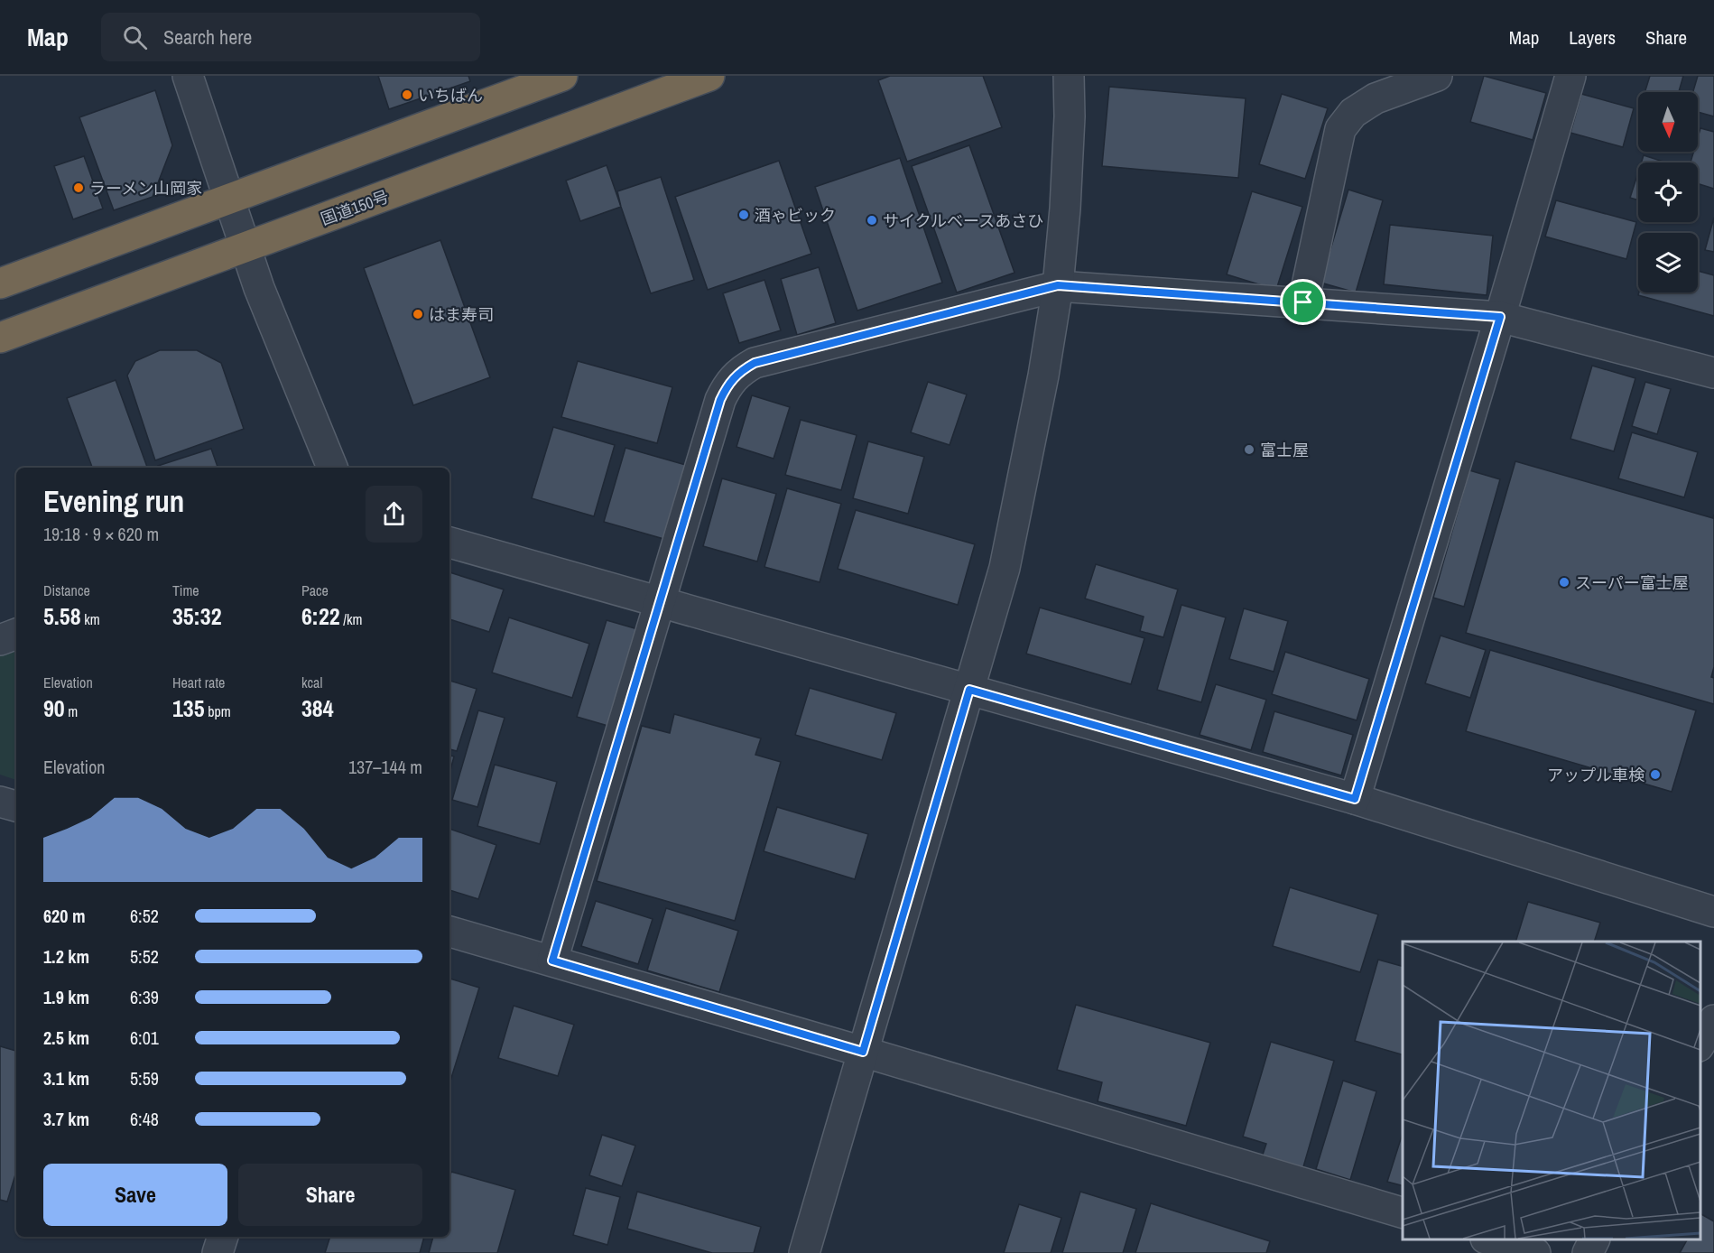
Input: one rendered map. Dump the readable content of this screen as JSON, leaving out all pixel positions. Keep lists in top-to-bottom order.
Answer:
{
  "streets": {
    "highway": ["国道150号"]
  },
  "places": [
    "いちばん",
    "ラーメン山岡家",
    "酒ゃビック",
    "サイクルベースあさひ",
    "はま寿司",
    "富士屋",
    "スーパー富士屋",
    "アップル車検"
  ],
  "north": "bottom",
  "page": {
    "header": "Map",
    "search": "Search here",
    "nav": ["Map", "Layers", "Share"],
    "heading": ["Evening run", "19:18 · 9 × 620 m"],
    "stats": [
      ["Distance", "5.58 km"],
      ["Time", "35:32"],
      ["Pace", "6:22 /km"],
      ["Elevation", "90 m"],
      ["Heart rate", "135 bpm"],
      ["kcal", "384"]
    ],
    "chart": ["Elevation", "137–144 m"],
    "list": [
      {
        "name": "620 m",
        "note": "6:52"
      },
      {
        "name": "1.2 km",
        "note": "5:52"
      },
      {
        "name": "1.9 km",
        "note": "6:39"
      },
      {
        "name": "2.5 km",
        "note": "6:01"
      },
      {
        "name": "3.1 km",
        "note": "5:59"
      },
      {
        "name": "3.7 km",
        "note": "6:48"
      }
    ],
    "buttons": ["Save", "Share"]
  }
}
